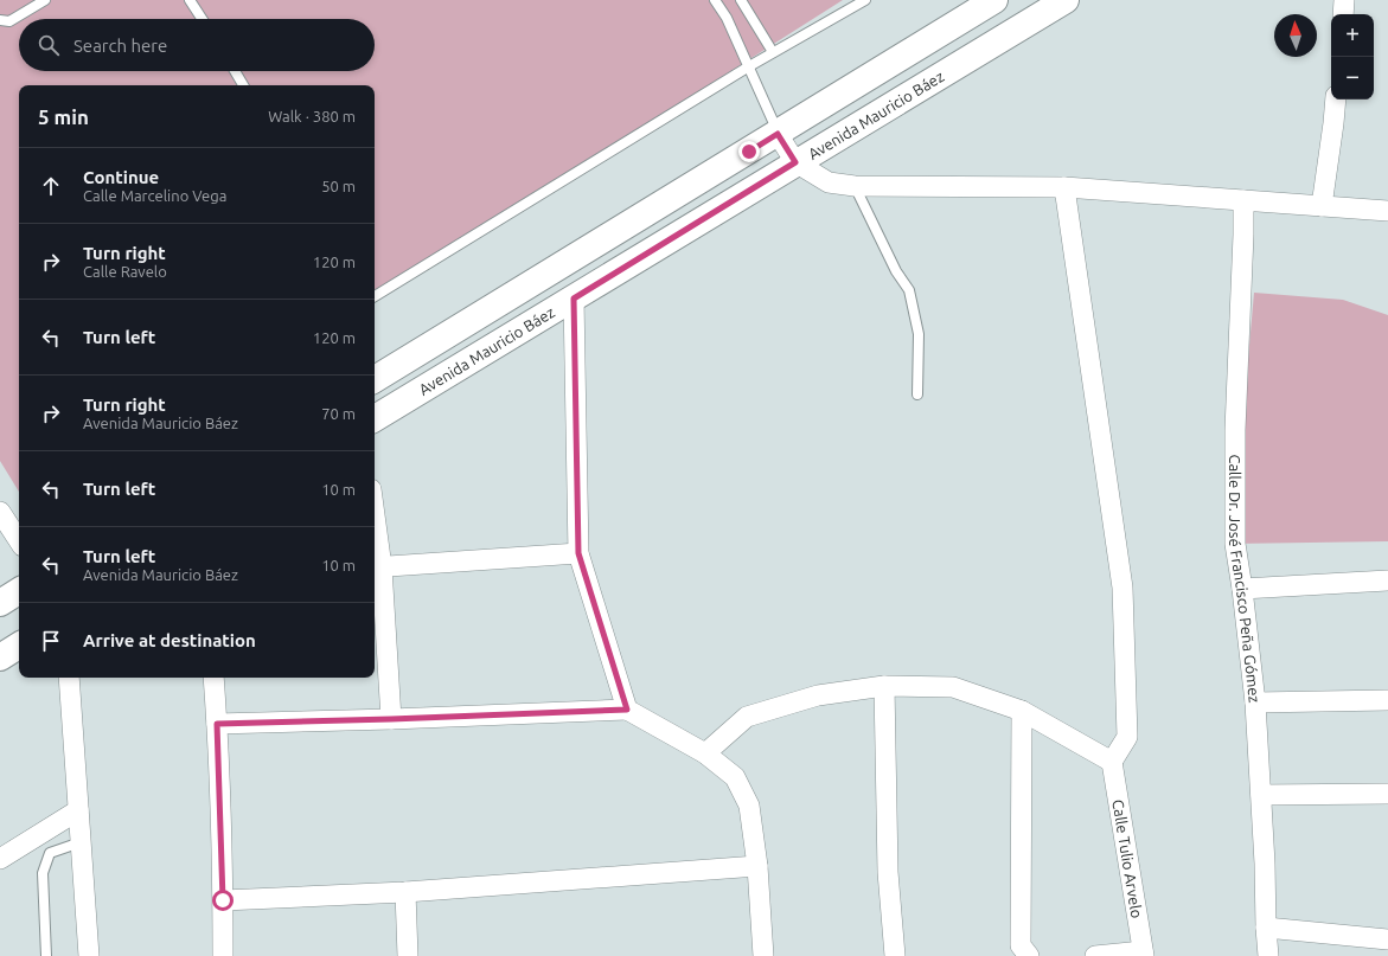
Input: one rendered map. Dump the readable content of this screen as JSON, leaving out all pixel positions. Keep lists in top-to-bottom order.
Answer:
{
  "streets": {
    "main road": ["Avenida Mauricio Báez"],
    "street": ["Calle Dr. José Francisco Peña Gómez", "Calle Tulio Arvelo"]
  },
  "north": "top",
  "page": {
    "map_buttons": ["+", "−"],
    "search": "Search here",
    "heading": ["5 min", "Walk · 380 m"],
    "list": [
      ["Continue", "Calle Marcelino Vega", "50 m"],
      ["Turn right", "Calle Ravelo", "120 m"],
      ["Turn left", "120 m"],
      ["Turn right", "Avenida Mauricio Báez", "70 m"],
      ["Turn left", "10 m"],
      ["Turn left", "Avenida Mauricio Báez", "10 m"],
      "Arrive at destination"
    ]
  }
}
